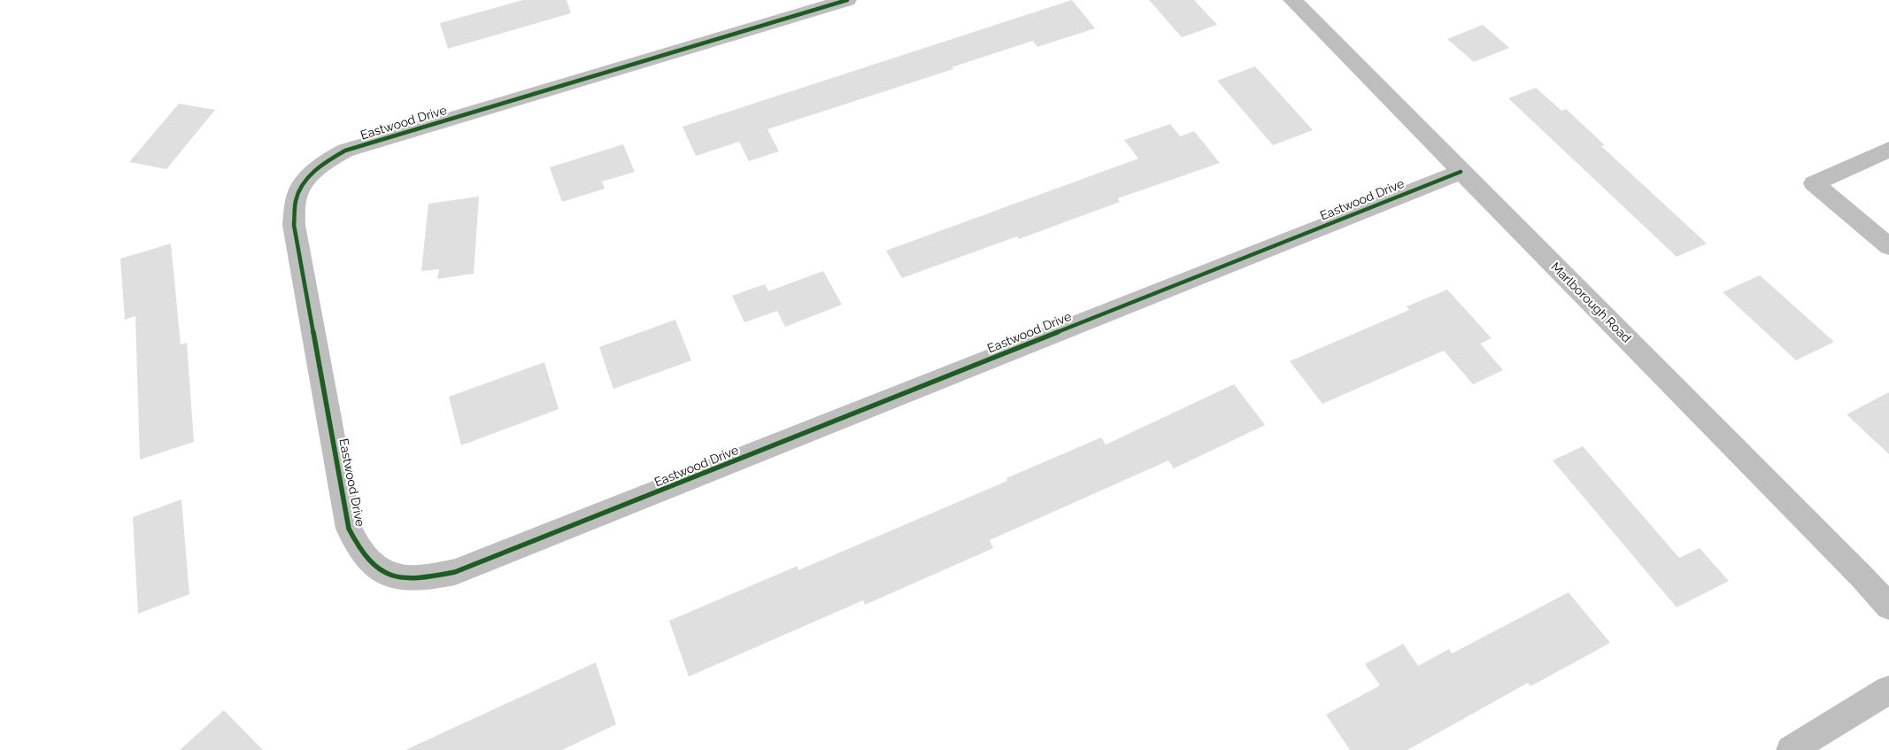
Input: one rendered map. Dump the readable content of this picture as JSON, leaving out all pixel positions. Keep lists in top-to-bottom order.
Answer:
{
  "streets": {
    "street": ["Eastwood Drive", "Marlborough Road"]
  },
  "crossings": [
    ["Eastwood Drive", "Marlborough Road"]
  ]
}
